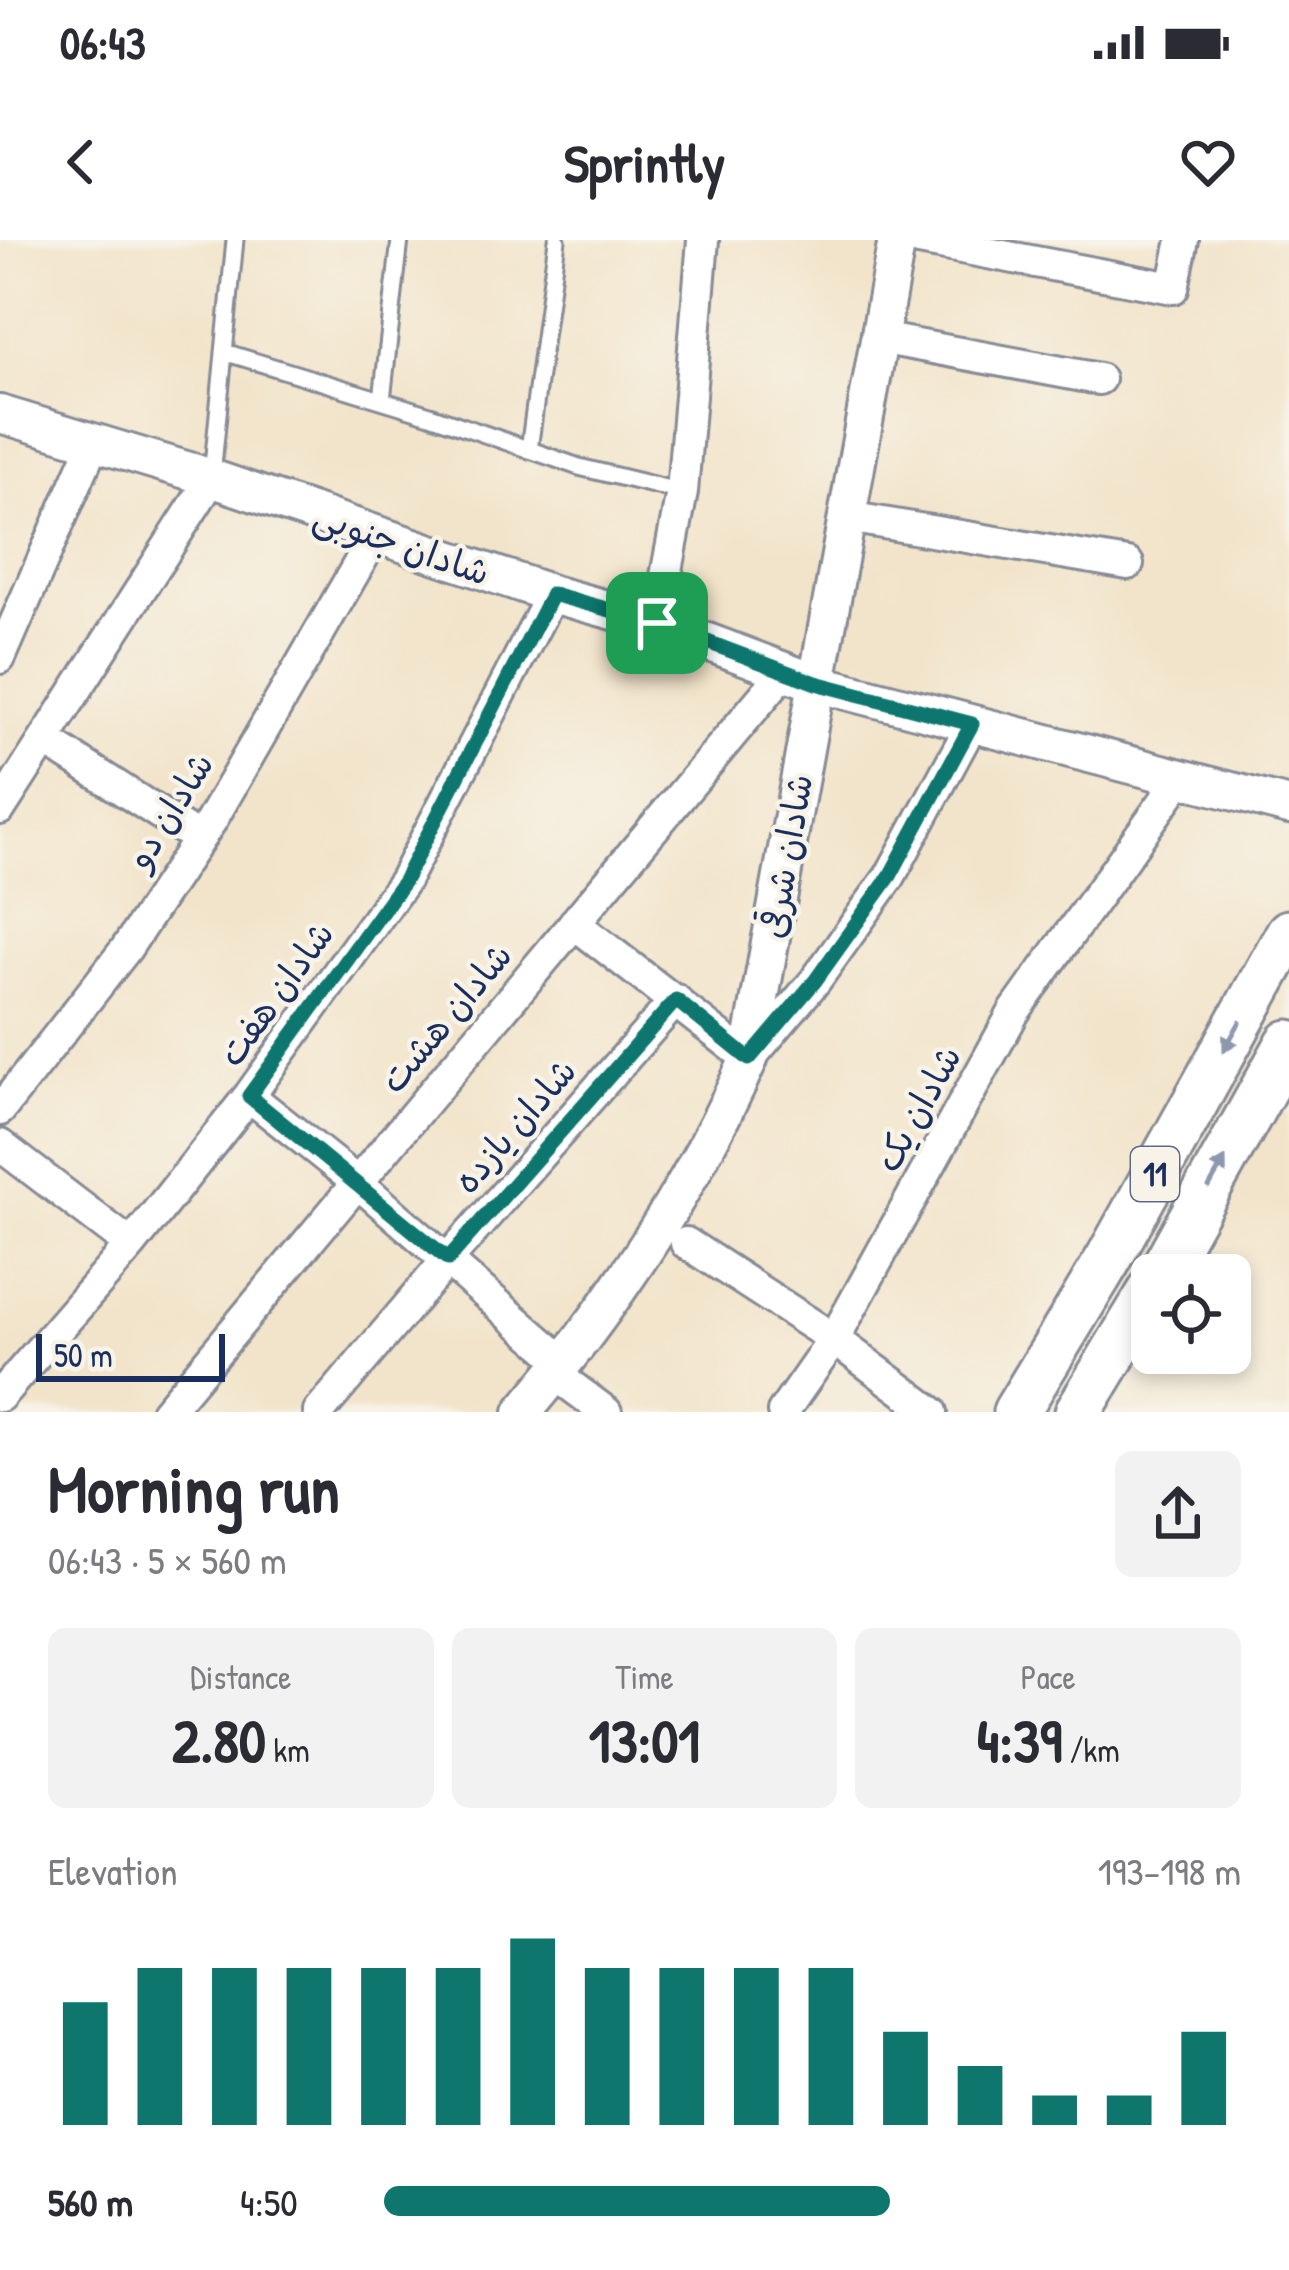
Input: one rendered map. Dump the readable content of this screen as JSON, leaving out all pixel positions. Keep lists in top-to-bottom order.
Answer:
{
  "streets": {
    "main road": ["11"],
    "street": [
      "شادان جنوبی",
      "شادان دو",
      "شادان شرقی",
      "شادان هفت",
      "شادان هشت",
      "شادان یک",
      "شادان یازده"
    ]
  },
  "crossings": [
    ["شادان جنوبی", "شادان دو"],
    ["شادان جنوبی", "شادان شرقی"],
    ["شادان جنوبی", "شادان هفت"],
    ["شادان جنوبی", "شادان هشت"],
    ["شادان جنوبی", "شادان یک"],
    ["شادان شرقی", "شادان هشت"]
  ],
  "scale_bar": "50 m",
  "page": {
    "status": "06:43",
    "header": "Sprintly",
    "scale": "50 m",
    "heading": ["Morning run", "06:43 · 5 × 560 m"],
    "stats": [
      ["Distance", "2.80 km"],
      ["Time", "13:01"],
      ["Pace", "4:39 /km"]
    ],
    "chart": ["Elevation", "193–198 m"],
    "list": [
      {
        "name": "560 m",
        "note": "4:50"
      }
    ]
  }
}
